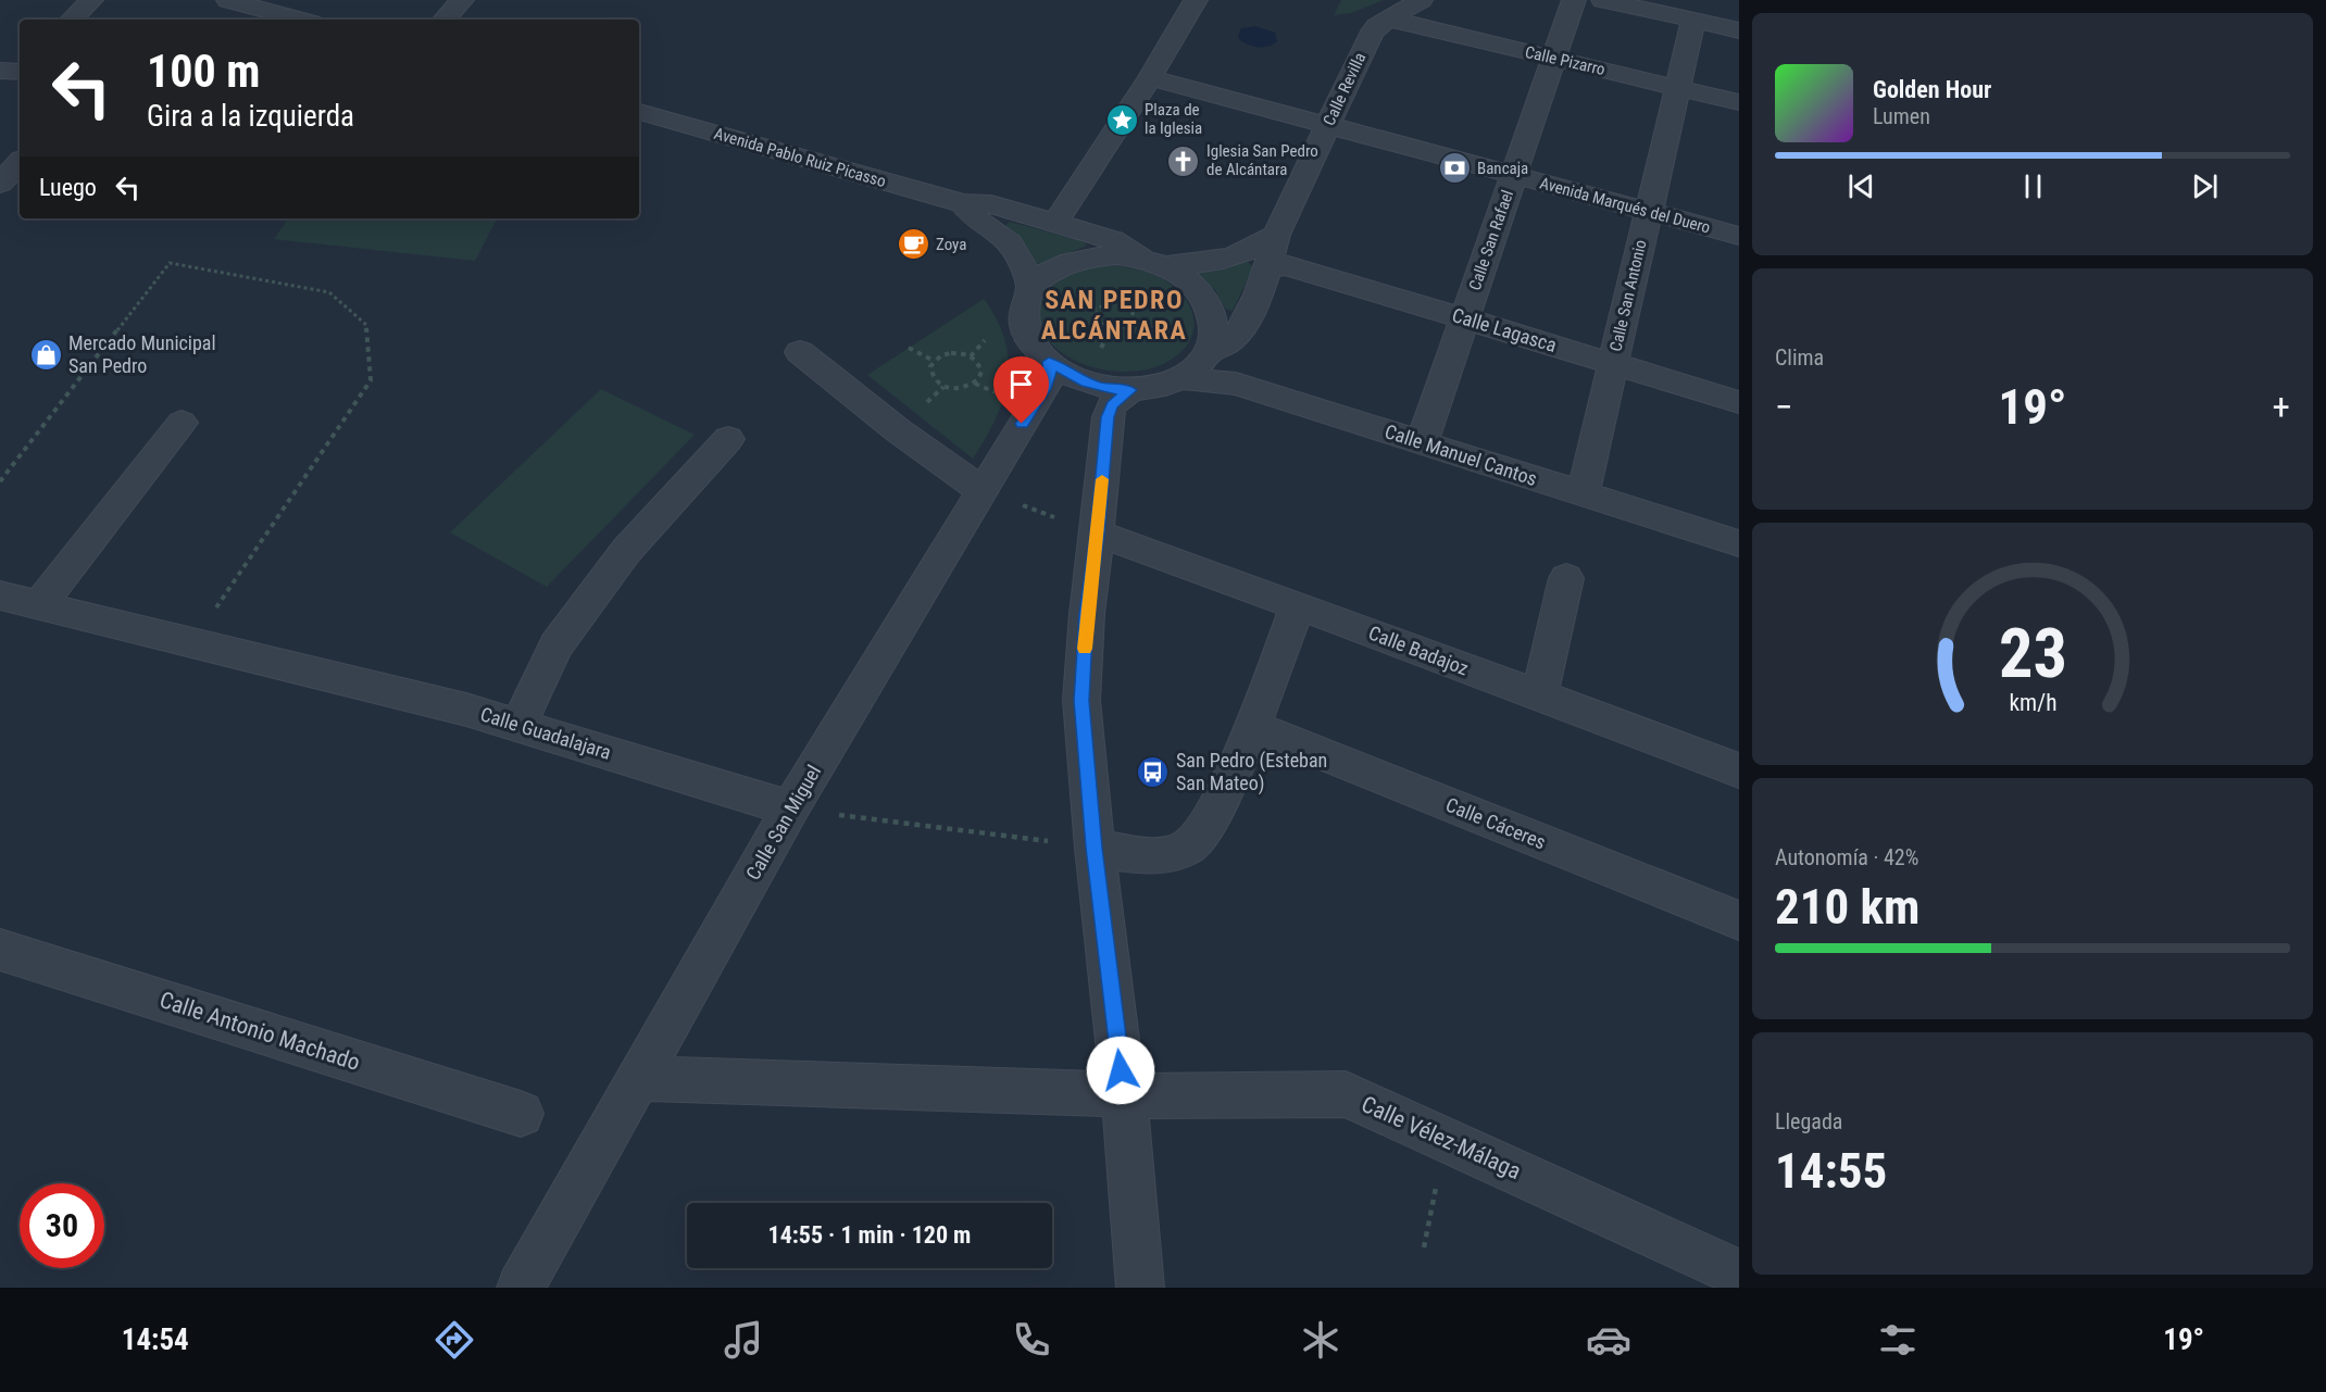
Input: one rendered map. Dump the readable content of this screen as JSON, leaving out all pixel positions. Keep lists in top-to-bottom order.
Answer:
{
  "streets": {
    "street": [
      "Calle Pizarro",
      "Calle Revilla",
      "Avenida Pablo Ruiz Picasso",
      "Avenida Marqués del Duero",
      "Calle San Rafael",
      "Calle San Antonio",
      "Calle Lagasca",
      "Calle Manuel Cantos",
      "Calle Badajoz",
      "Calle Guadalajara",
      "Calle San Miguel",
      "Calle Cáceres",
      "Calle Antonio Machado",
      "Calle Vélez-Málaga"
    ]
  },
  "crossings": [
    ["Calle Pizarro", "Calle Revilla"],
    ["Calle Pizarro", "Calle San Rafael"],
    ["Calle Pizarro", "Calle San Antonio"],
    ["Calle Revilla", "Avenida Pablo Ruiz Picasso"],
    ["Calle Revilla", "Avenida Marqués del Duero"],
    ["Calle Revilla", "Calle Lagasca"],
    ["Calle Revilla", "Calle Manuel Cantos"],
    ["Avenida Marqués del Duero", "Calle San Rafael"],
    ["Avenida Marqués del Duero", "Calle San Antonio"],
    ["Calle San Rafael", "Calle Lagasca"],
    ["Calle San Rafael", "Calle Manuel Cantos"],
    ["Calle San Antonio", "Calle Lagasca"],
    ["Calle San Antonio", "Calle Manuel Cantos"],
    ["Calle Guadalajara", "Calle San Miguel"],
    ["Calle San Miguel", "Calle Vélez-Málaga"]
  ],
  "districts": ["SAN PEDRO ALCÁNTARA"],
  "places": {
    "place": ["Plaza de la Iglesia"],
    "church": ["Iglesia San Pedro de Alcántara"],
    "bank": ["Bancaja"],
    "cafe": ["Zoya"],
    "shop": ["Mercado Municipal San Pedro"],
    "bus stop": ["San Pedro (Esteban San Mateo)"]
  },
  "page": {
    "turn": ["100 m", "Gira a la izquierda"],
    "song": ["Golden Hour", "Lumen"],
    "then": "Luego",
    "tile": [
      "Clima",
      ["Autonomía · 42%", "210 km"],
      ["Llegada", "14:55"]
    ],
    "heat": ["−", "19°", "+"],
    "limit": "30",
    "trip": "14:55 · 1 min · 120 m",
    "tabs": ["14:54", "19°"],
    "gauge": ["23", "km/h"]
  }
}
